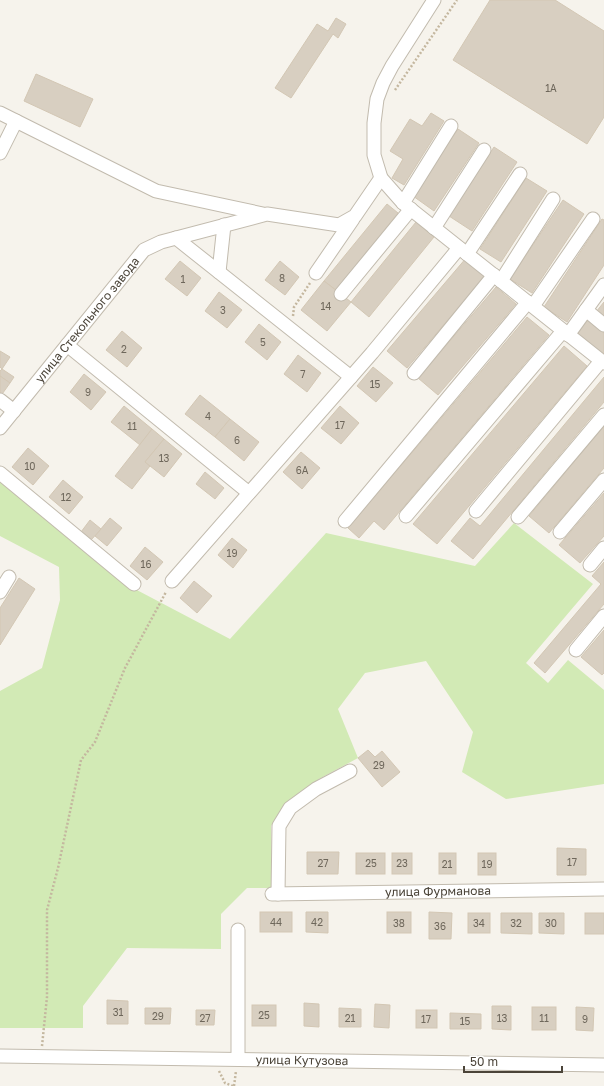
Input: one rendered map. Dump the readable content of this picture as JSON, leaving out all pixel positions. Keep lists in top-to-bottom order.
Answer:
{
  "streets": {
    "street": ["улица Стекольного завода", "улица Фурманова", "улица Кутузова"]
  },
  "house_numbers": [
    "1А",
    "8",
    "1",
    "14",
    "3",
    "5",
    "2",
    "7",
    "15",
    "9",
    "4",
    "17",
    "11",
    "6",
    "13",
    "10",
    "6А",
    "12",
    "19",
    "16",
    "29",
    "17",
    "27",
    "25",
    "23",
    "21",
    "19",
    "44",
    "42",
    "38",
    "34",
    "32",
    "30",
    "36",
    "31",
    "25",
    "29",
    "27",
    "21",
    "13",
    "11",
    "17",
    "9",
    "15"
  ],
  "scale_bar": "50 m"
}
